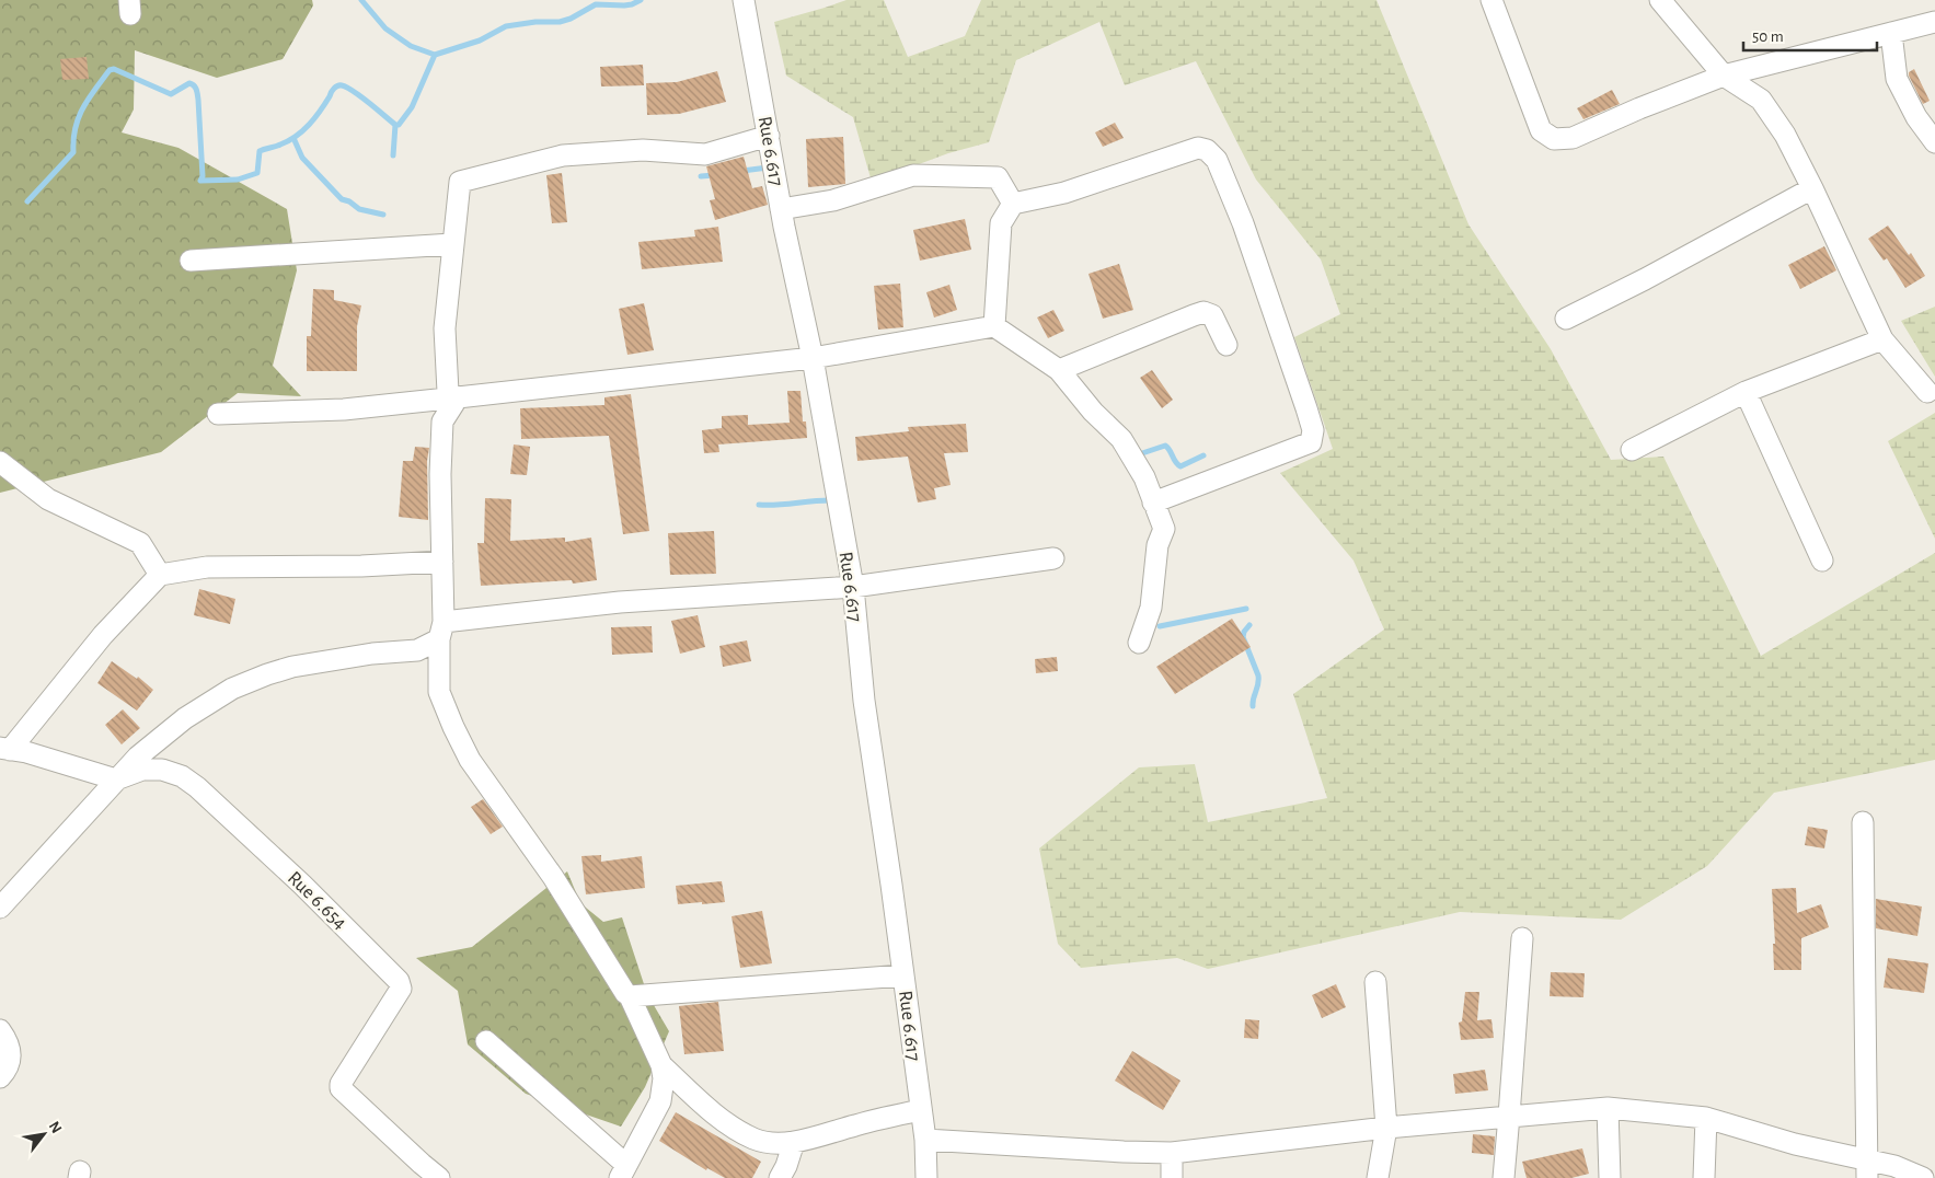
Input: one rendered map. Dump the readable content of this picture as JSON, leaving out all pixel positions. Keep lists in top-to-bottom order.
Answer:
{
  "streets": {
    "street": ["Rue 6.617", "Rue 6.654"]
  },
  "scale_bar": "50 m",
  "north": "top right"
}
